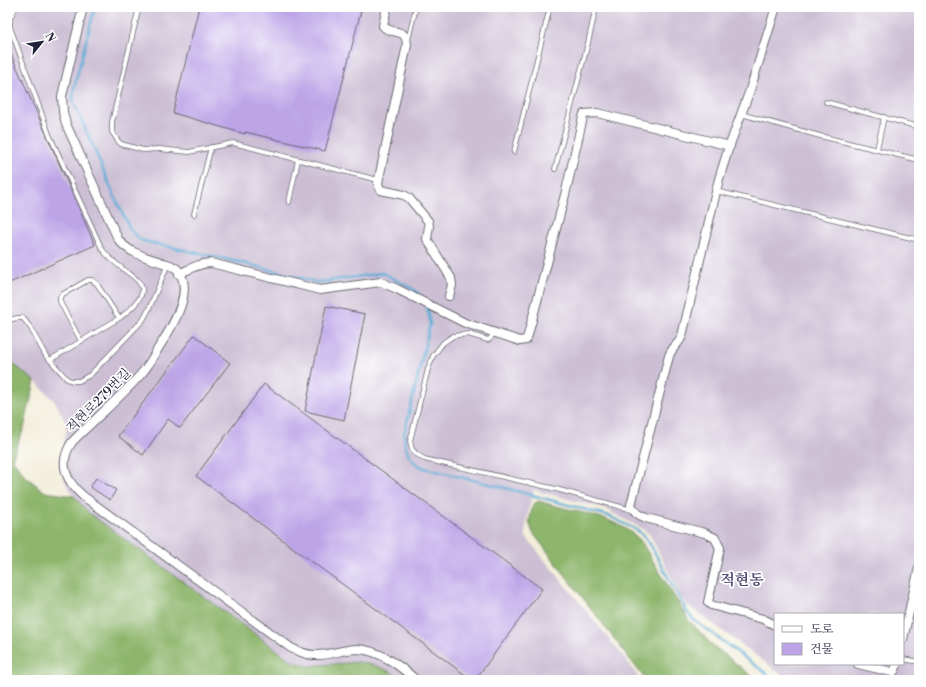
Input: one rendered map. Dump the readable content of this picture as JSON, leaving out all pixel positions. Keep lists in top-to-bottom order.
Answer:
{
  "streets": {
    "street": ["적현로279번길"]
  },
  "districts": ["적현동"],
  "legend": ["도로", "건물"],
  "north": "top right"
}
